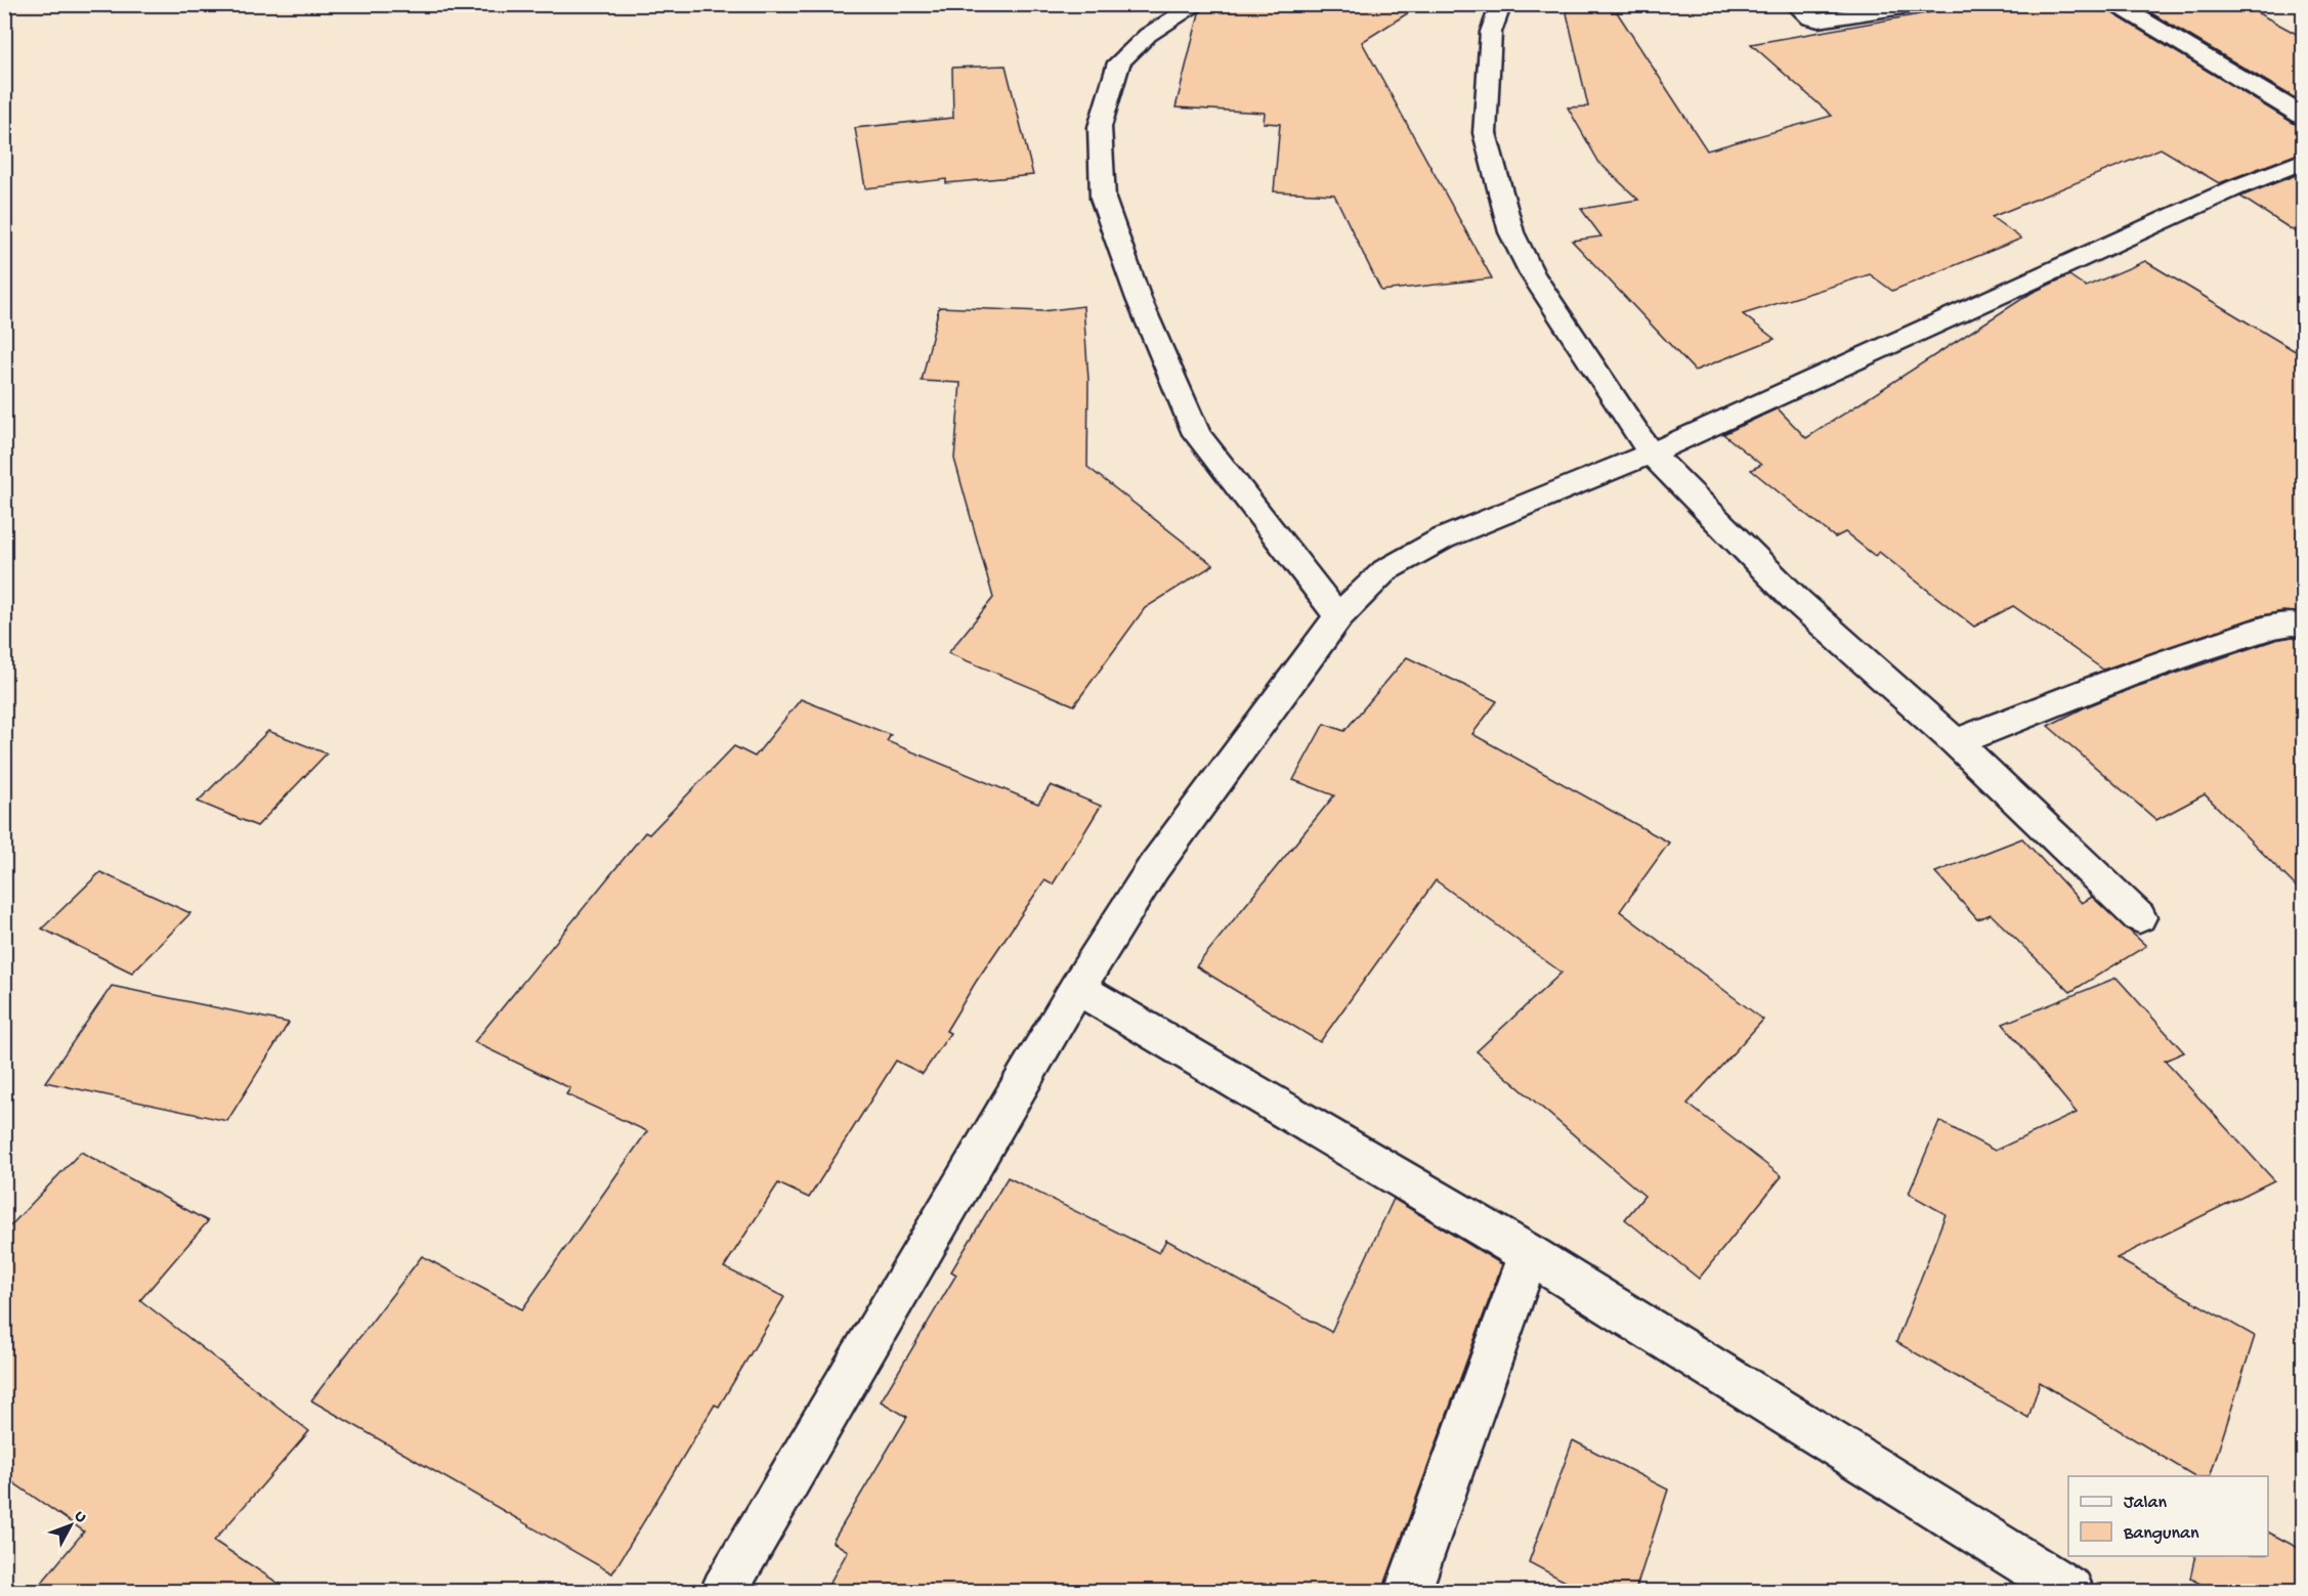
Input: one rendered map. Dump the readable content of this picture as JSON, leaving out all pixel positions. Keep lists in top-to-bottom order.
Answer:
{
  "legend": ["Jalan", "Bangunan"],
  "north": "top right"
}
